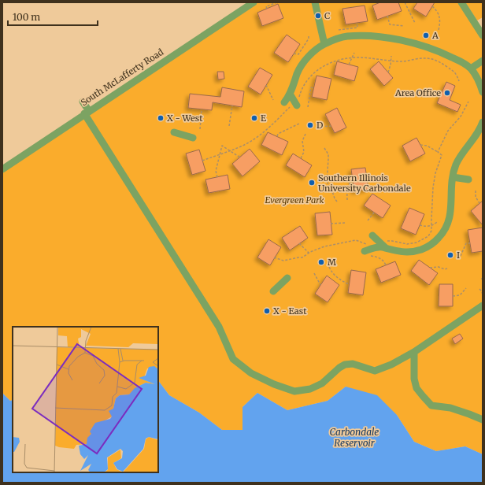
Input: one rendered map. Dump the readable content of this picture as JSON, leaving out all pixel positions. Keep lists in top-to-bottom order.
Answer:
{
  "streets": {
    "street": ["South McLafferty Road"]
  },
  "water": ["Carbondale Reservoir"],
  "parks": ["Evergreen Park"],
  "places": [
    "C",
    "A",
    "Area Office",
    "X - West",
    "E",
    "D",
    "Southern Illinois University Carbondale",
    "I",
    "M",
    "X - East"
  ],
  "scale_bar": "100 m"
}
